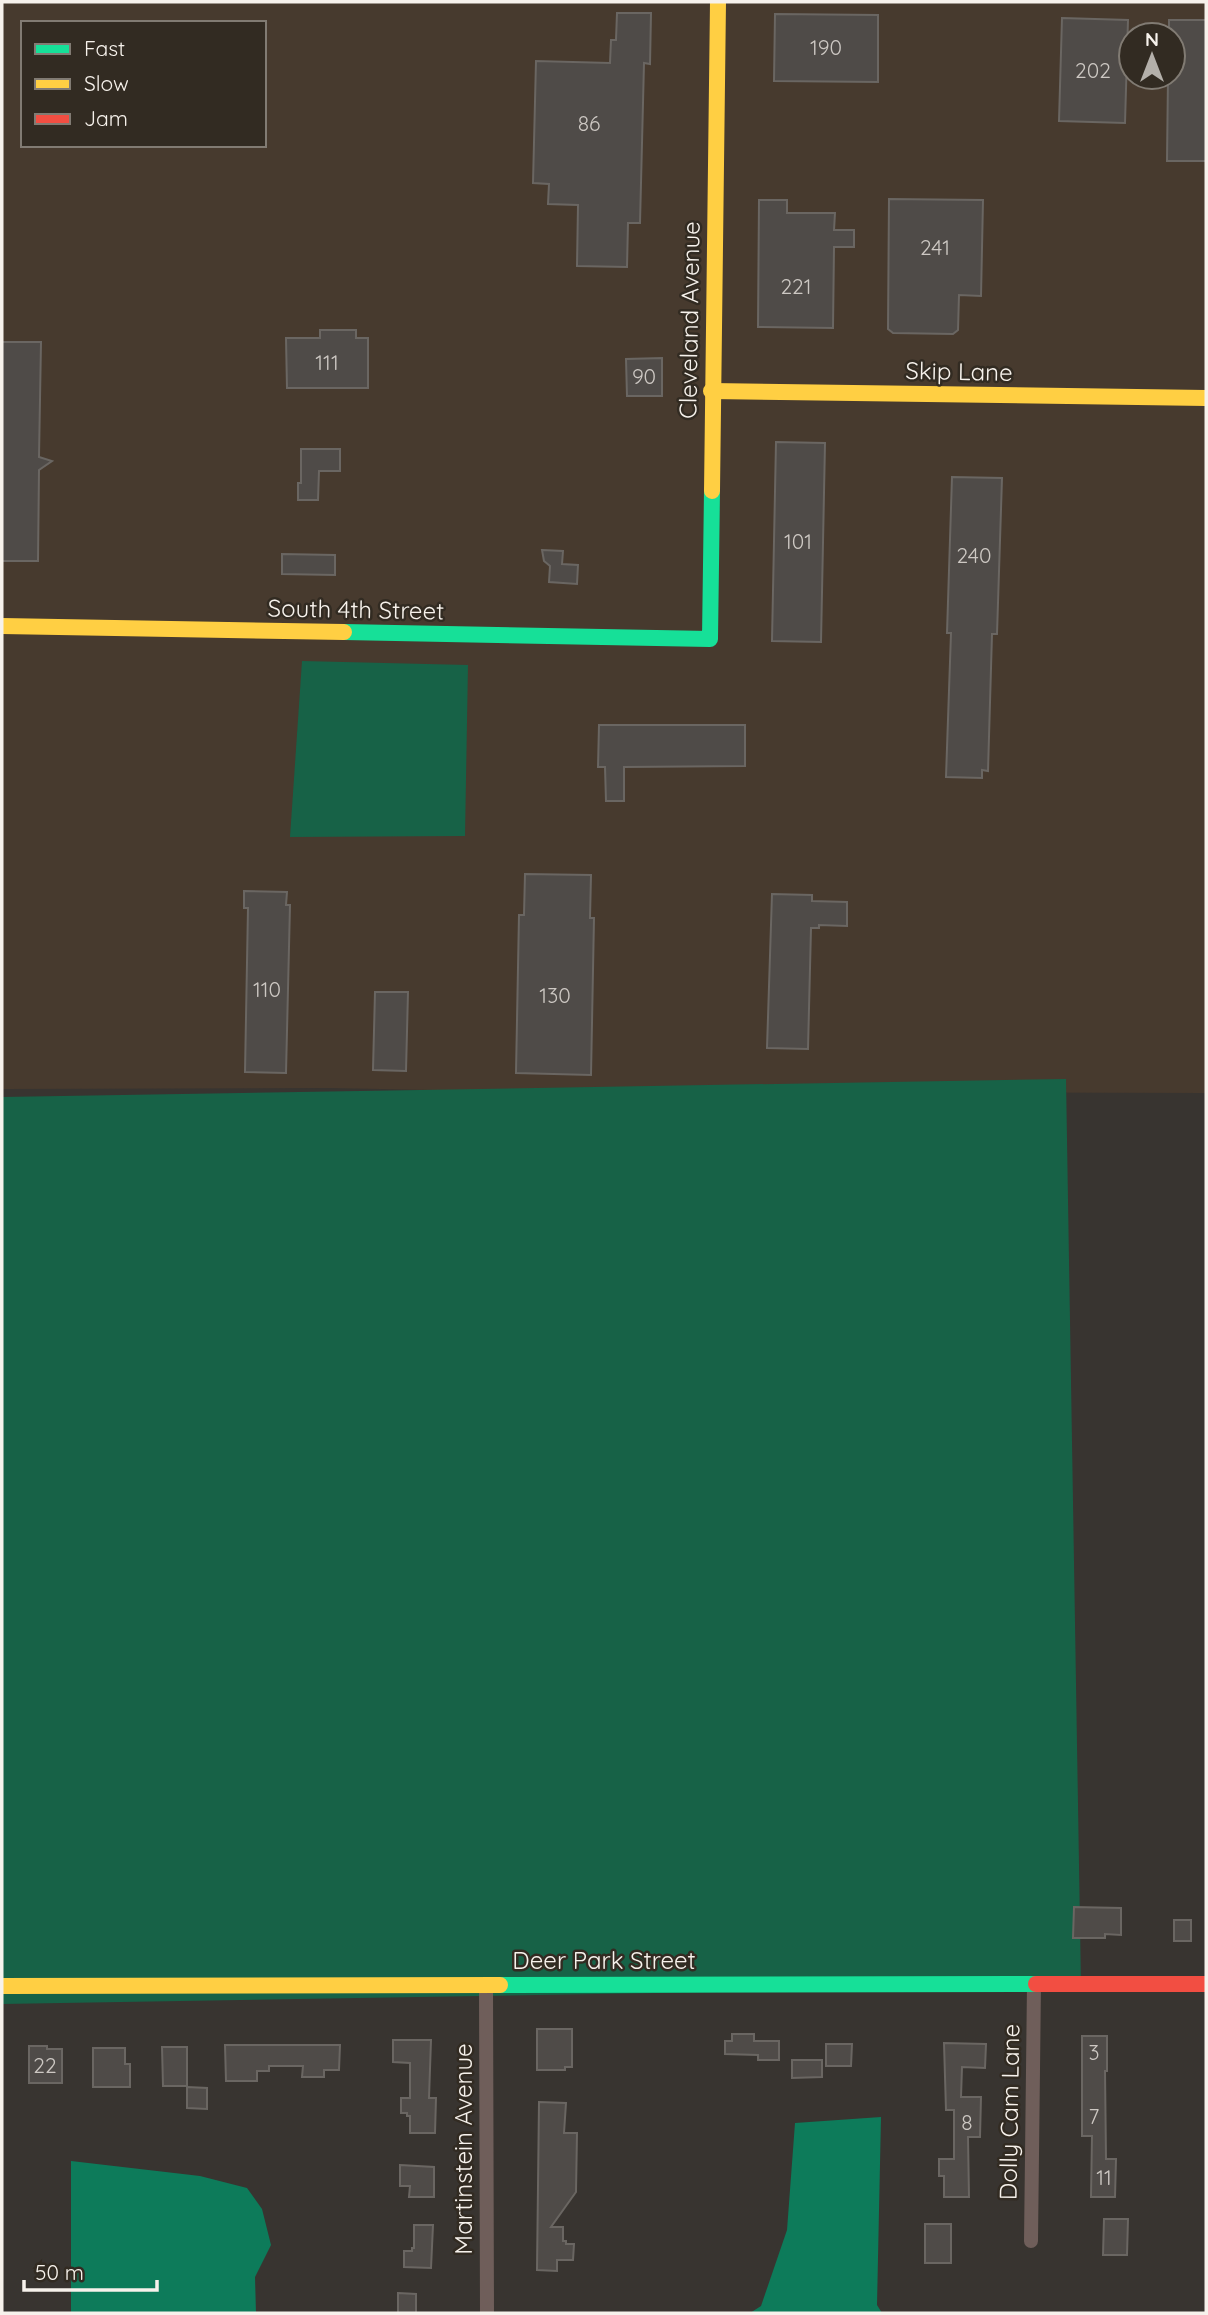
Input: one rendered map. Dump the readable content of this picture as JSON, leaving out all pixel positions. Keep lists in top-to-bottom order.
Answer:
{
  "streets": {
    "street": [
      "Cleveland Avenue",
      "Skip Lane",
      "South 4th Street",
      "Deer Park Street",
      "Dolly Cam Lane",
      "Martinstein Avenue"
    ]
  },
  "crossings": [
    ["Cleveland Avenue", "Skip Lane"],
    ["Cleveland Avenue", "South 4th Street"],
    ["Deer Park Street", "Dolly Cam Lane"],
    ["Deer Park Street", "Martinstein Avenue"]
  ],
  "house_numbers": [
    "190",
    "202",
    "86",
    "241",
    "221",
    "111",
    "90",
    "101",
    "240",
    "110",
    "130",
    "3",
    "22",
    "7",
    "8",
    "11"
  ],
  "legend": ["Fast", "Slow", "Jam"],
  "scale_bar": "50 m",
  "north": "top"
}
